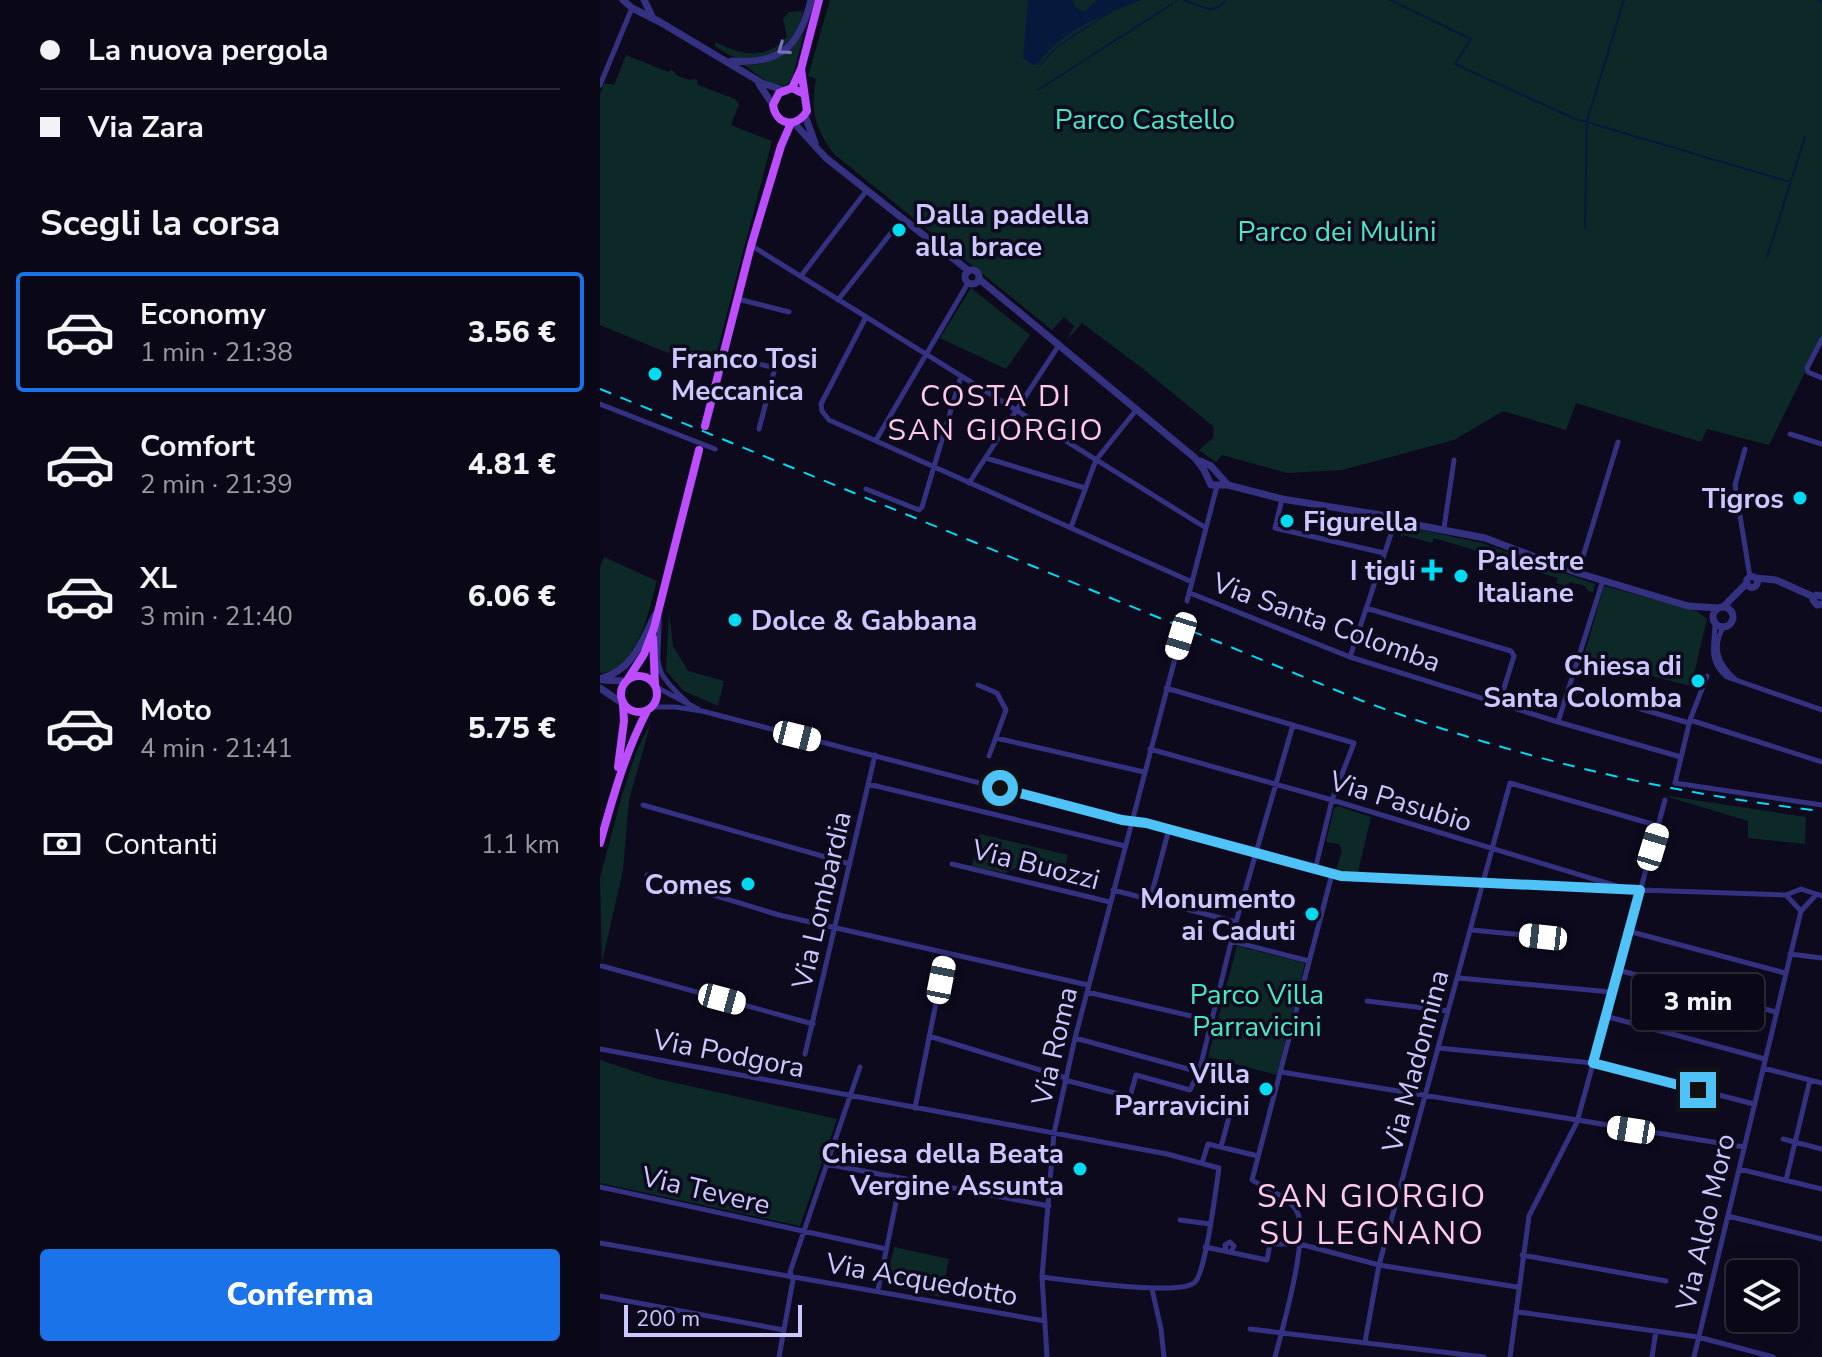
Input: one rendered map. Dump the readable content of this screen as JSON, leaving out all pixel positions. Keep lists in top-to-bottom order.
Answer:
{
  "streets": {
    "street": [
      "Via Santa Colomba",
      "Via Pasubio",
      "Via Buozzi",
      "Via Lombardia",
      "Via Roma",
      "Via Podgora",
      "Via Madonnina",
      "Via Tevere",
      "Via Aldo Moro",
      "Via Acquedotto"
    ]
  },
  "crossings": [
    ["Via Pasubio", "Via Roma"],
    ["Via Pasubio", "Via Madonnina"],
    ["Via Buozzi", "Via Roma"],
    ["Via Roma", "Via Podgora"],
    ["Via Roma", "Via Acquedotto"]
  ],
  "districts": ["COSTA DI SAN GIORGIO", "SAN GIORGIO SU LEGNANO"],
  "parks": ["Parco Castello", "Parco dei Mulini", "Parco Villa Parravicini"],
  "places": {
    "other": [
      "Dalla padella alla brace",
      "Franco Tosi Meccanica",
      "Tigros",
      "Figurella",
      "Palestre Italiane",
      "Dolce & Gabbana",
      "Chiesa di Santa Colomba",
      "Comes",
      "Monumento ai Caduti",
      "Villa Parravicini",
      "Chiesa della Beata Vergine Assunta"
    ],
    "health": ["I tigli"]
  },
  "scale_bar": "200 m",
  "page": {
    "banner": ["La nuova pergola", "Via Zara"],
    "heading": "Scegli la corsa",
    "list": [
      {
        "name": "Economy",
        "note": "1 min · 21:38",
        "value": "3.56 €"
      },
      {
        "name": "Comfort",
        "note": "2 min · 21:39",
        "value": "4.81 €"
      },
      {
        "name": "XL",
        "note": "3 min · 21:40",
        "value": "6.06 €"
      },
      {
        "name": "Moto",
        "note": "4 min · 21:41",
        "value": "5.75 €"
      }
    ],
    "pay": ["Contanti", "1.1 km"],
    "bubble": "3 min",
    "buttons": "Conferma",
    "scale": "200 m"
  }
}
